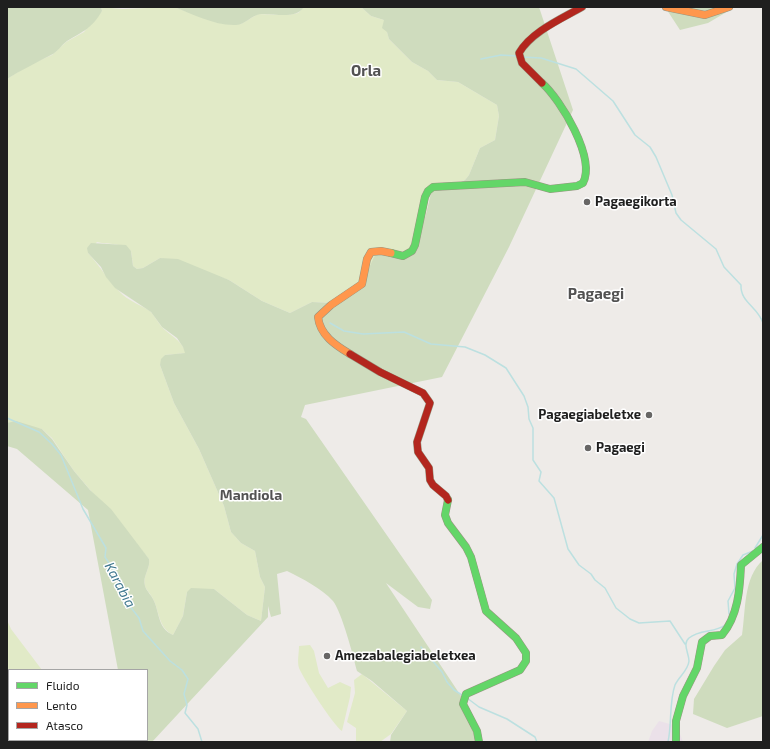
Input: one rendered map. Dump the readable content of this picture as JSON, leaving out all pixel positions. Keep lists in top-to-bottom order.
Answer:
{
  "districts": ["Orla", "Pagaegi", "Mandiola"],
  "water": ["Karabia"],
  "places": [
    "Pagaegikorta",
    "Pagaegiabeletxe",
    "Pagaegi",
    "Amezabalegiabeletxea"
  ],
  "legend": ["Fluido", "Lento", "Atasco"]
}
